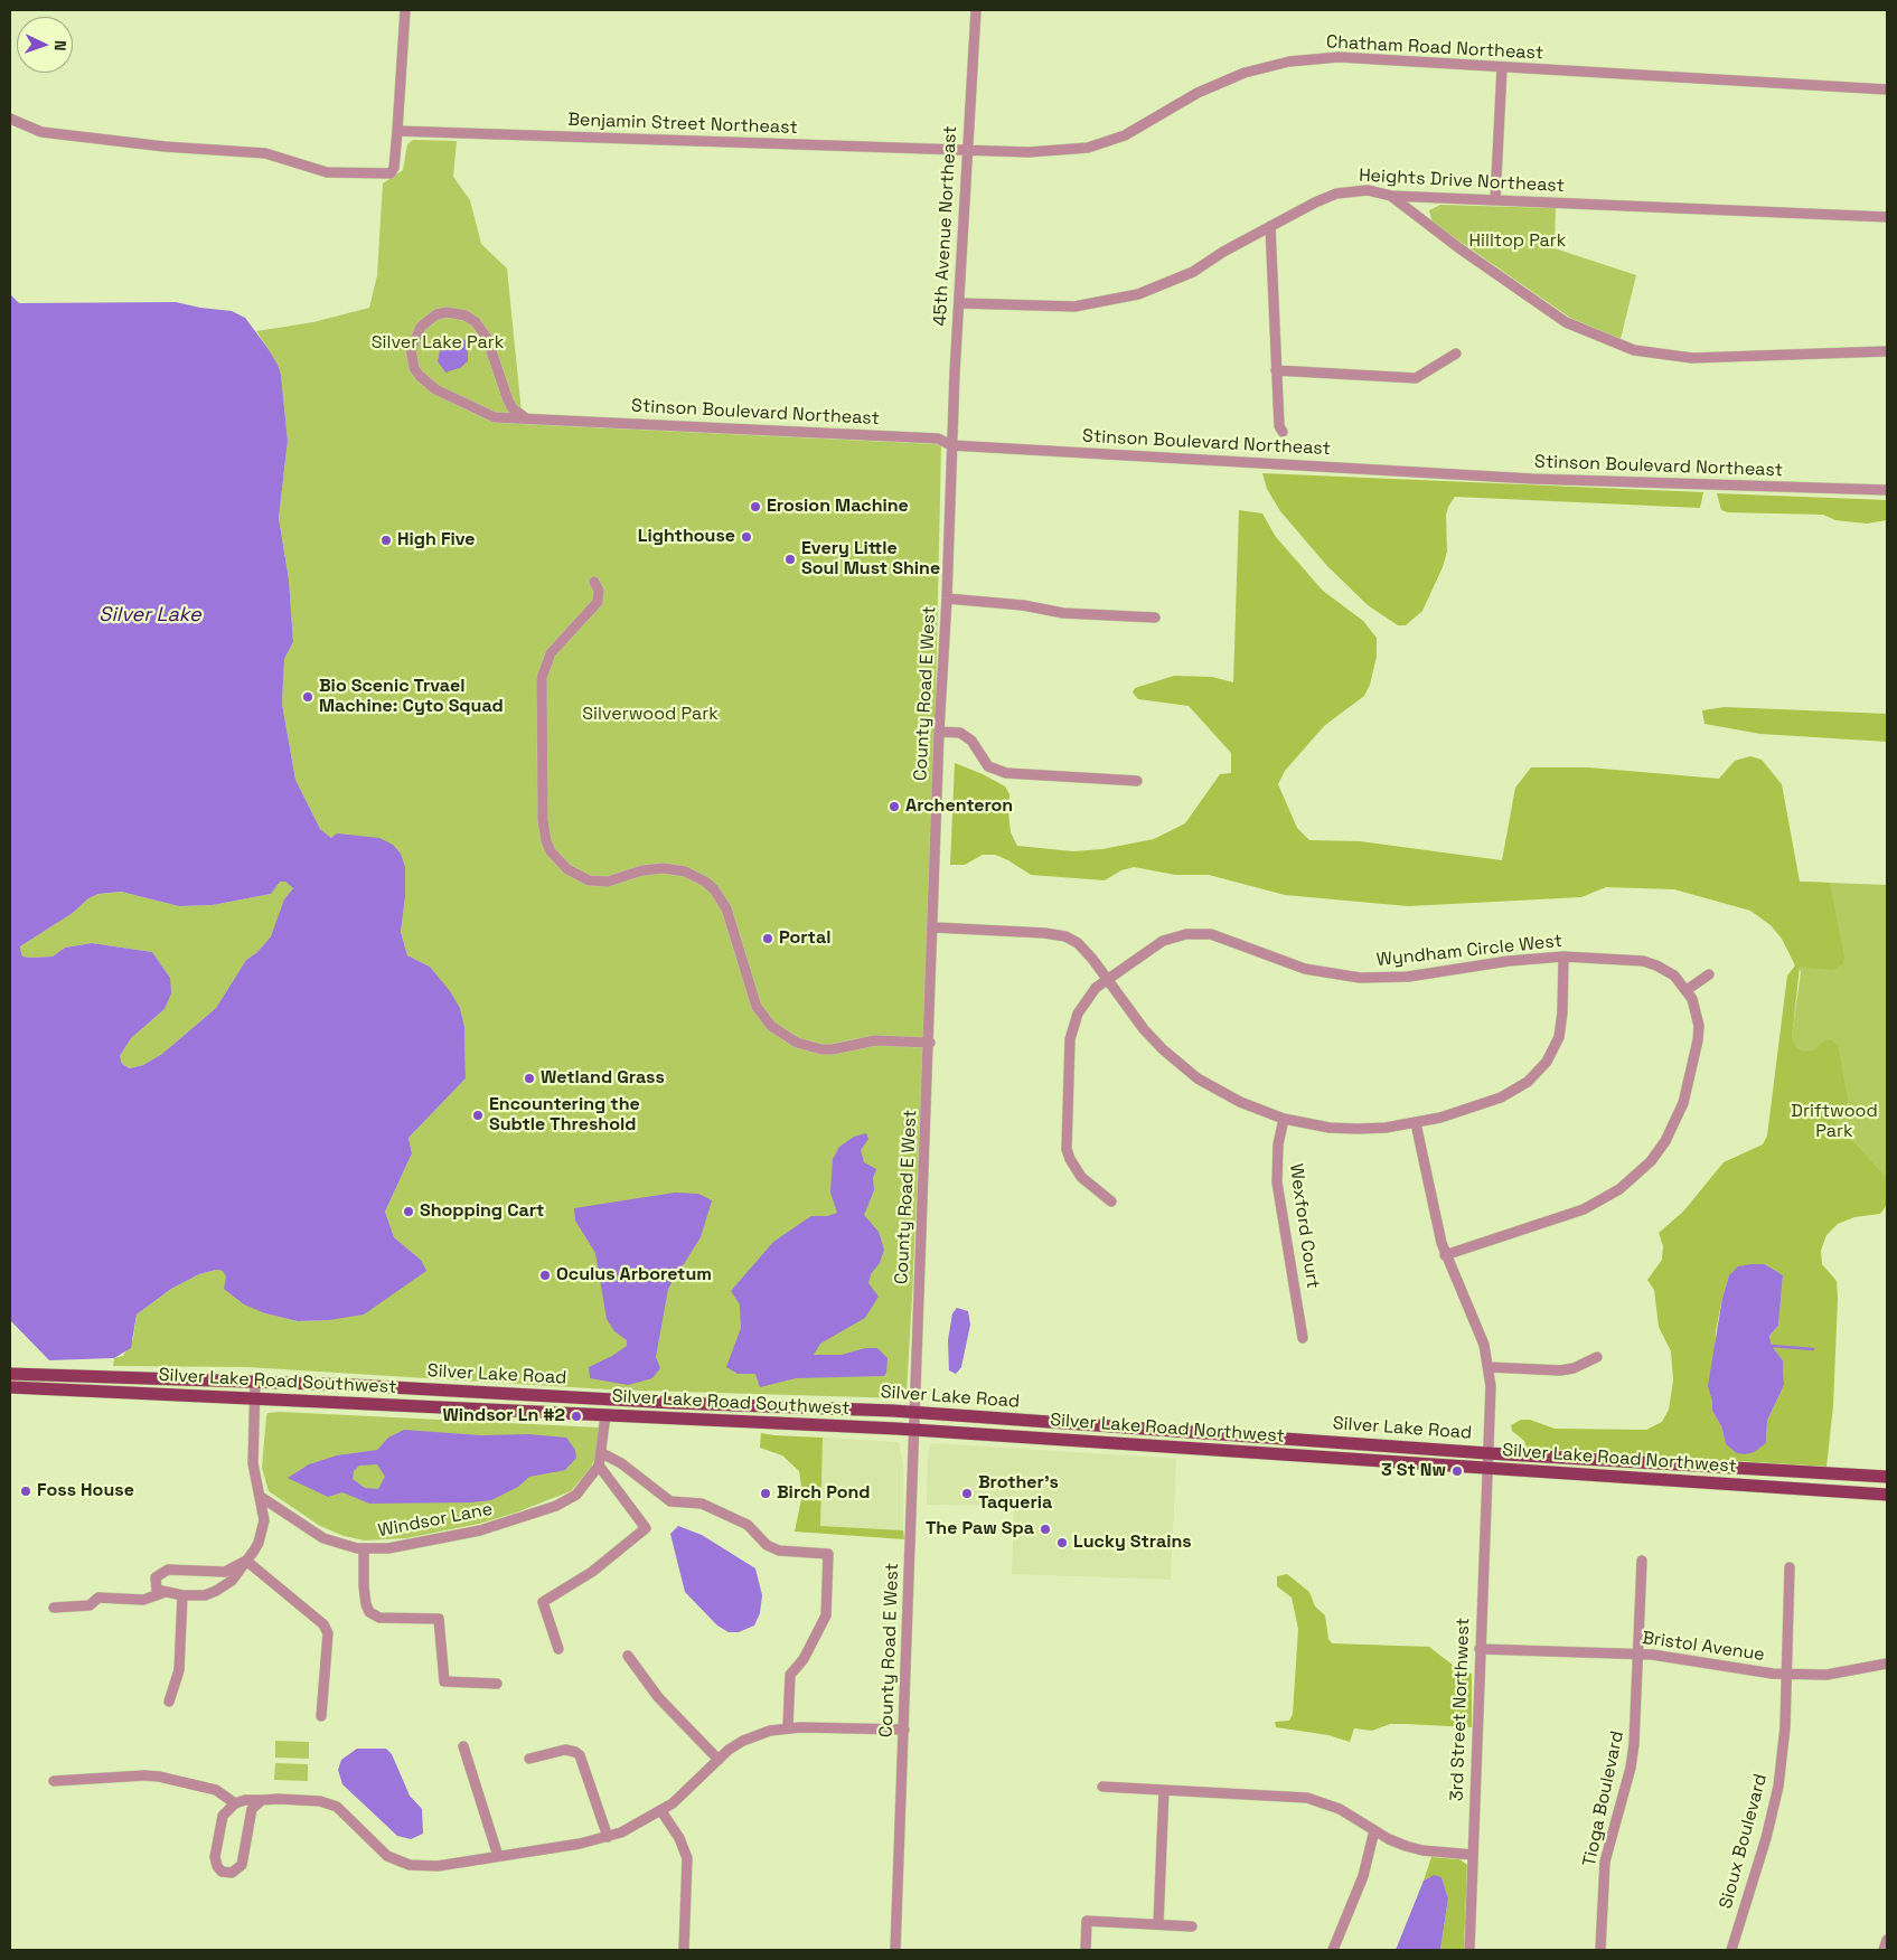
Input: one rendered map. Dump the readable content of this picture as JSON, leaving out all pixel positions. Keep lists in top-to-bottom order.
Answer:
{
  "streets": {
    "main road": ["Silver Lake Road", "Silver Lake Road Southwest", "Silver Lake Road Northwest"],
    "street": [
      "Chatham Road Northeast",
      "Benjamin Street Northeast",
      "Heights Drive Northeast",
      "45th Avenue Northeast",
      "Stinson Boulevard Northeast",
      "County Road E West",
      "Wyndham Circle West",
      "Wexford Court",
      "Windsor Lane",
      "Bristol Avenue",
      "3rd Street Northwest",
      "Tioga Boulevard",
      "Sioux Boulevard"
    ]
  },
  "crossings": [
    ["Chatham Road Northeast", "Benjamin Street Northeast"],
    ["Chatham Road Northeast", "45th Avenue Northeast"],
    ["Benjamin Street Northeast", "45th Avenue Northeast"],
    ["Heights Drive Northeast", "45th Avenue Northeast"],
    ["45th Avenue Northeast", "Stinson Boulevard Northeast"],
    ["45th Avenue Northeast", "County Road E West"],
    ["Stinson Boulevard Northeast", "County Road E West"],
    ["County Road E West", "Silver Lake Road"],
    ["County Road E West", "Silver Lake Road Southwest"],
    ["County Road E West", "Silver Lake Road Northwest"],
    ["Wyndham Circle West", "3rd Street Northwest"],
    ["Silver Lake Road", "3rd Street Northwest"],
    ["Silver Lake Road Southwest", "Silver Lake Road Northwest"],
    ["Silver Lake Road Southwest", "Windsor Lane"],
    ["Silver Lake Road Northwest", "3rd Street Northwest"],
    ["Bristol Avenue", "3rd Street Northwest"],
    ["Bristol Avenue", "Tioga Boulevard"],
    ["Bristol Avenue", "Sioux Boulevard"]
  ],
  "water": ["Silver Lake"],
  "parks": [
    "Hilltop Park",
    "Silver Lake Park",
    "Silverwood Park",
    "Driftwood Park"
  ],
  "places": [
    "Erosion Machine",
    "Lighthouse",
    "High Five",
    "Every Little Soul Must Shine",
    "Bio Scenic Trvael Machine: Cyto Squad",
    "Archenteron",
    "Portal",
    "Wetland Grass",
    "Encountering the Subtle Threshold",
    "Shopping Cart",
    "Oculus Arboretum",
    "Windsor Ln #2",
    "3 St Nw",
    "Foss House",
    "Birch Pond",
    "Brother's Taqueria",
    "The Paw Spa",
    "Lucky Strains"
  ],
  "north": "right"
}
